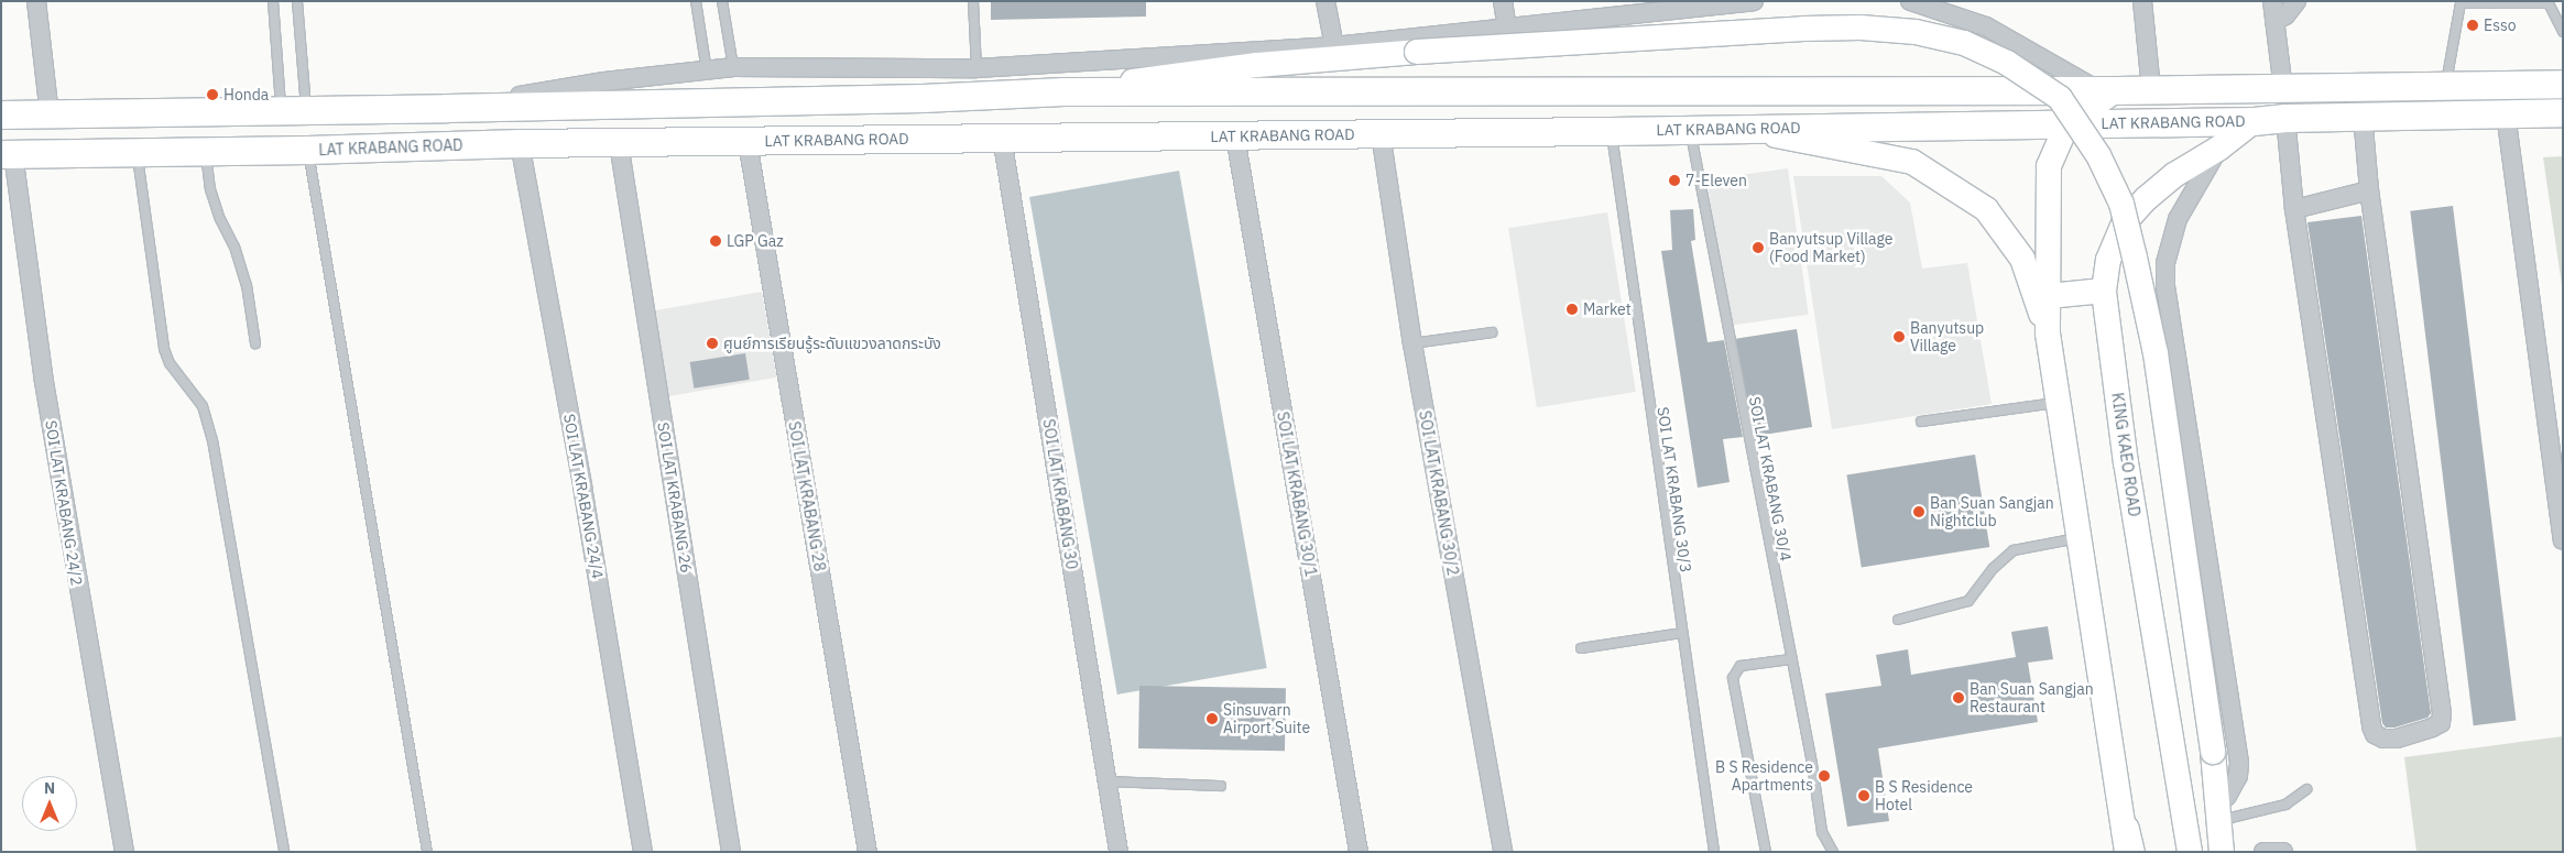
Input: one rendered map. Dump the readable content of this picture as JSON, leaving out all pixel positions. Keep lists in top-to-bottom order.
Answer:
{
  "streets": {
    "main road": ["LAT KRABANG ROAD", "KING KAEO ROAD"],
    "street": [
      "SOI LAT KRABANG 30/2",
      "SOI LAT KRABANG 30",
      "SOI LAT KRABANG 30/1",
      "SOI LAT KRABANG 24/4",
      "SOI LAT KRABANG 28",
      "SOI LAT KRABANG 26",
      "SOI LAT KRABANG 24/2"
    ],
    "lane": ["SOI LAT KRABANG 30/4", "SOI LAT KRABANG 30/3"]
  },
  "crossings": [
    ["LAT KRABANG ROAD", "KING KAEO ROAD"],
    ["LAT KRABANG ROAD", "SOI LAT KRABANG 30/4"],
    ["LAT KRABANG ROAD", "SOI LAT KRABANG 30/3"],
    ["LAT KRABANG ROAD", "SOI LAT KRABANG 30/2"],
    ["LAT KRABANG ROAD", "SOI LAT KRABANG 30"],
    ["LAT KRABANG ROAD", "SOI LAT KRABANG 30/1"],
    ["LAT KRABANG ROAD", "SOI LAT KRABANG 24/4"],
    ["LAT KRABANG ROAD", "SOI LAT KRABANG 28"],
    ["LAT KRABANG ROAD", "SOI LAT KRABANG 26"],
    ["LAT KRABANG ROAD", "SOI LAT KRABANG 24/2"]
  ],
  "places": [
    "Esso",
    "Honda",
    "7-Eleven",
    "LGP Gaz",
    "Banyutsup Village (Food Market)",
    "Market",
    "Banyutsup Village",
    "ศูนย์การเรียนรู้ระดับแขวงลาดกระบัง",
    "Ban Suan Sangjan Nightclub",
    "Ban Suan Sangjan Restaurant",
    "Sinsuvarn Airport Suite",
    "B S Residence Apartments",
    "B S Residence Hotel"
  ],
  "north": "top"
}
